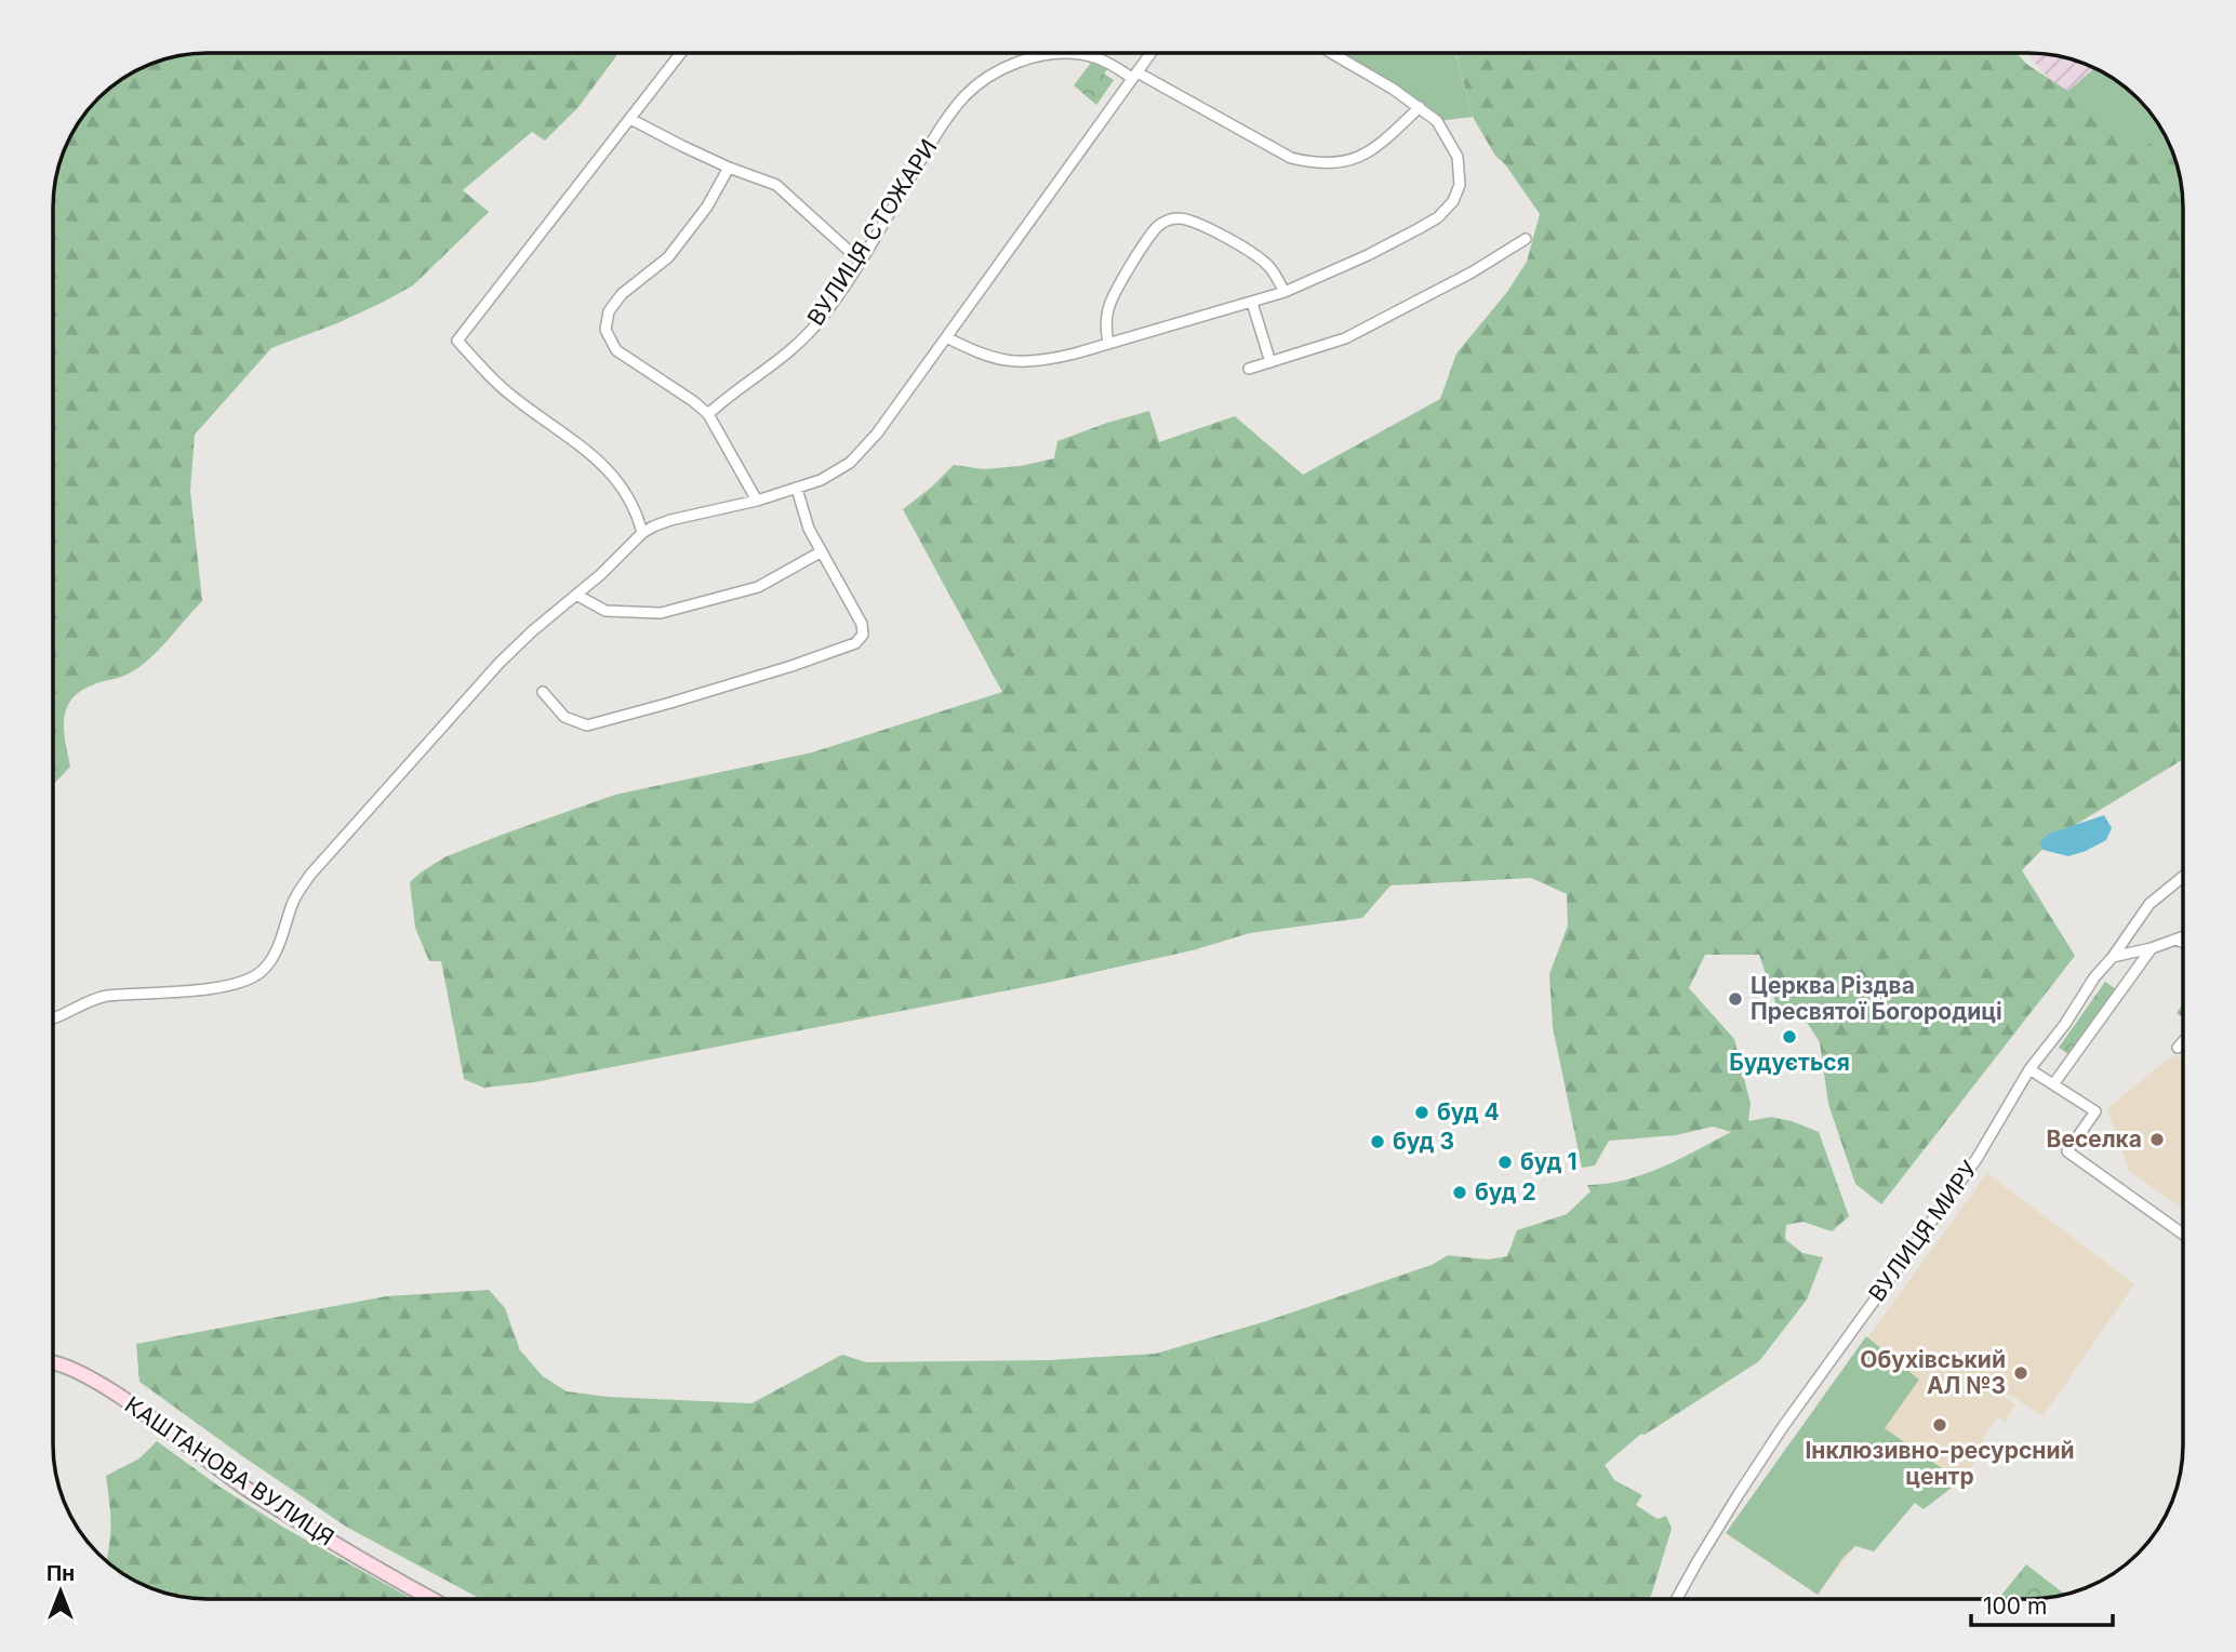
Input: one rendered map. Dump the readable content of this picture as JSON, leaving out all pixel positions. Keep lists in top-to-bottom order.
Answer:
{
  "streets": {
    "main road": ["КАШТАНОВА ВУЛИЦЯ"],
    "street": ["ВУЛИЦЯ СТОЖАРИ", "ВУЛИЦЯ МИРУ"]
  },
  "places": [
    "Церква Різдва Пресвятої Богородиці",
    "Будується",
    "буд 4",
    "Веселка",
    "буд 3",
    "буд 1",
    "буд 2",
    "Обухівський АЛ №3",
    "Інклюзивно-ресурсний центр"
  ],
  "scale_bar": "100 m",
  "north": "top"
}
